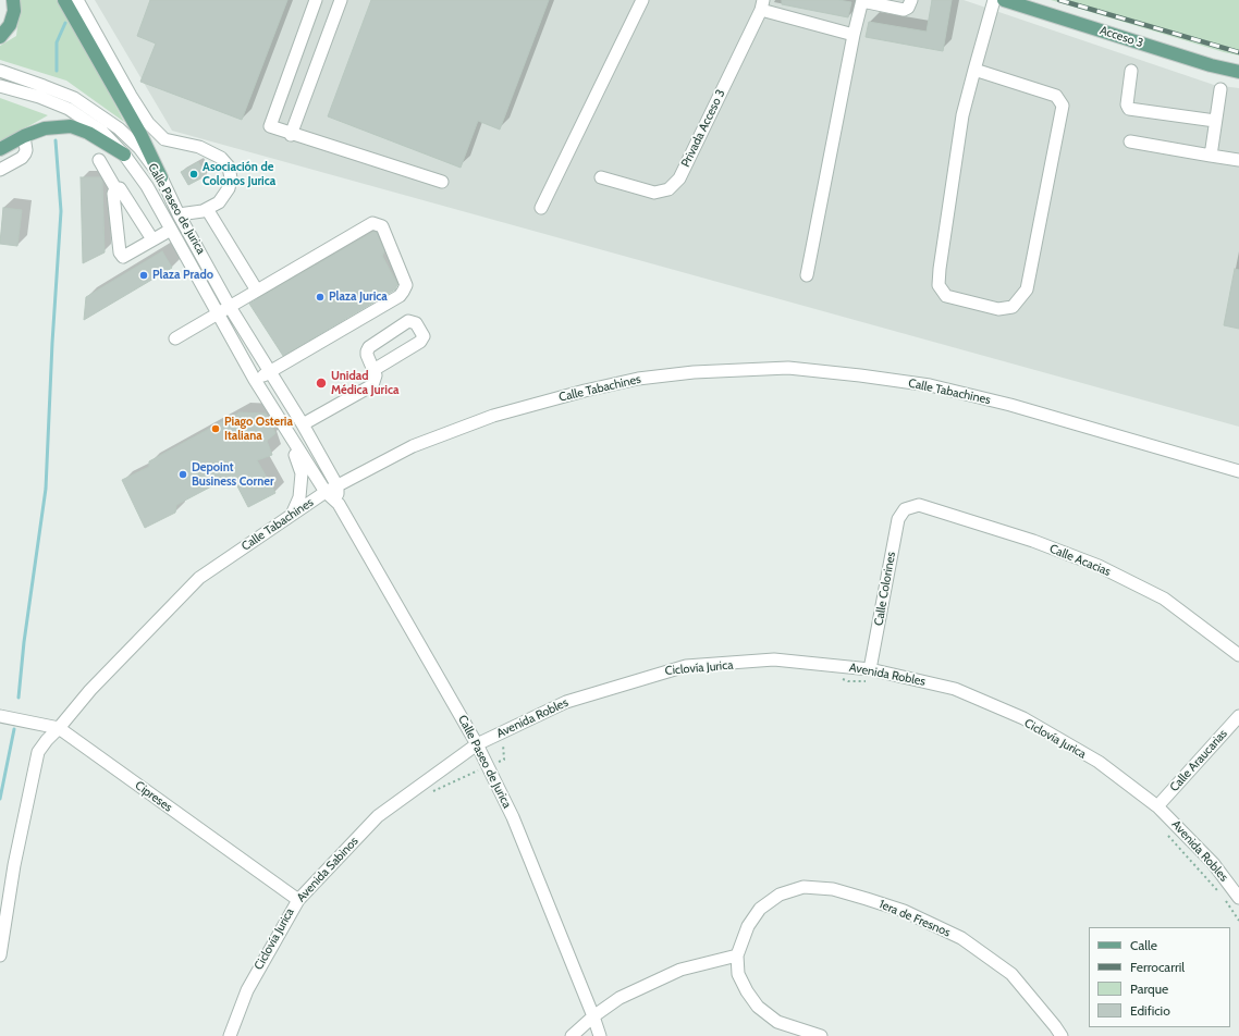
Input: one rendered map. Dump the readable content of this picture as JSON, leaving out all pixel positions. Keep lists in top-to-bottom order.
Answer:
{
  "streets": {
    "main road": ["Acceso 3"],
    "street": [
      "Privada Acceso 3",
      "Calle Paseo de Jurica",
      "Calle Tabachines",
      "Calle Acacias",
      "Calle Colorines",
      "Avenida Robles",
      "Calle Araucarias",
      "Cipreses",
      "Avenida Sabinos",
      "1era de Fresnos"
    ]
  },
  "crossings": [
    ["Calle Paseo de Jurica", "Calle Tabachines"],
    ["Calle Paseo de Jurica", "Avenida Robles"],
    ["Calle Paseo de Jurica", "Avenida Sabinos"],
    ["Calle Tabachines", "Cipreses"],
    ["Calle Acacias", "Calle Colorines"],
    ["Calle Colorines", "Avenida Robles"],
    ["Avenida Robles", "Calle Araucarias"],
    ["Avenida Robles", "Avenida Sabinos"],
    ["Cipreses", "Avenida Sabinos"]
  ],
  "places": [
    "Asociación de Colonos Jurica",
    "Plaza Prado",
    "Plaza Jurica",
    "Unidad Médica Jurica",
    "Piago Osteria Italiana",
    "Depoint Business Corner"
  ],
  "legend": [
    "Calle",
    "Ferrocarril",
    "Parque",
    "Edificio"
  ]
}
